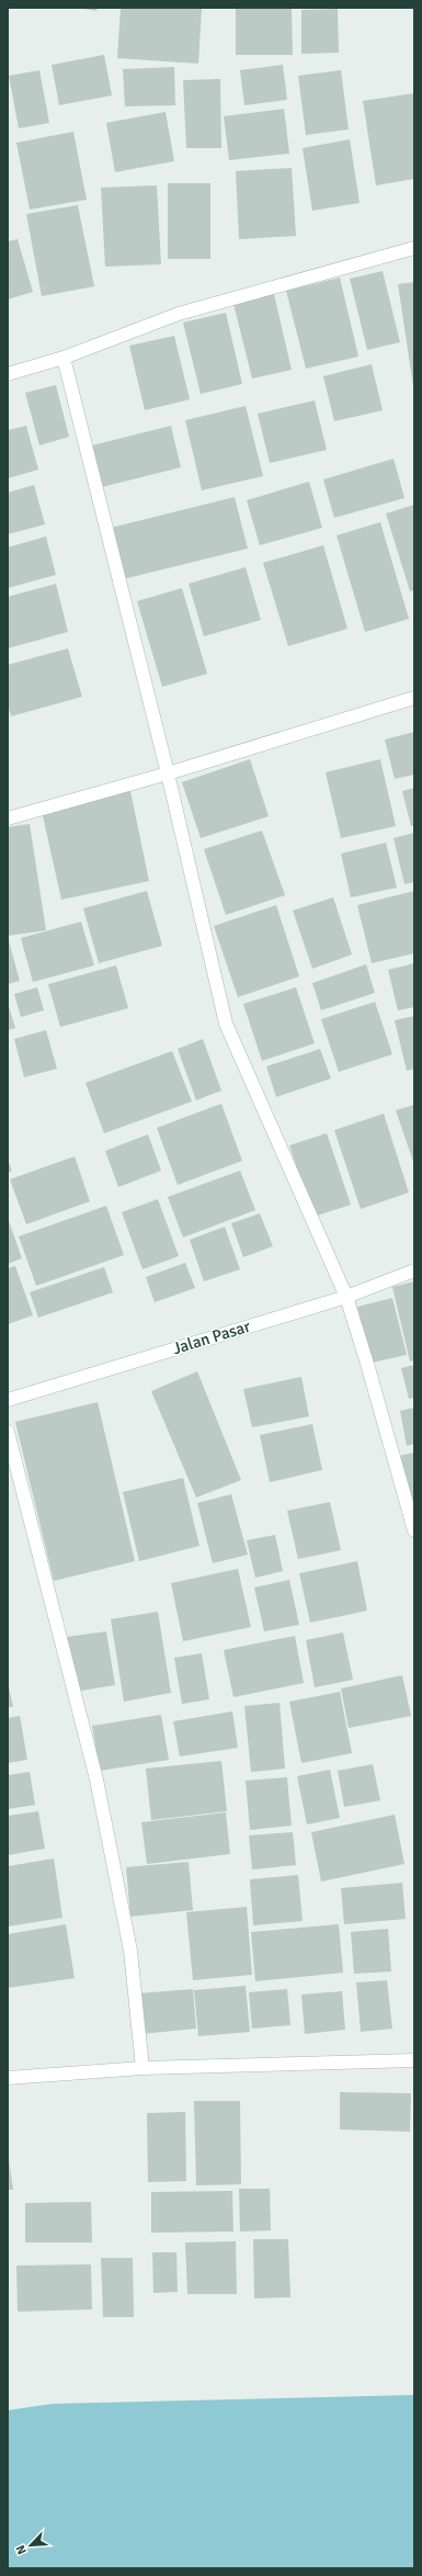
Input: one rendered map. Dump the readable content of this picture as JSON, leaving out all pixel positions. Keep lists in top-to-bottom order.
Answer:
{
  "streets": {
    "street": ["Jalan Pasar"]
  },
  "north": "bottom left"
}
